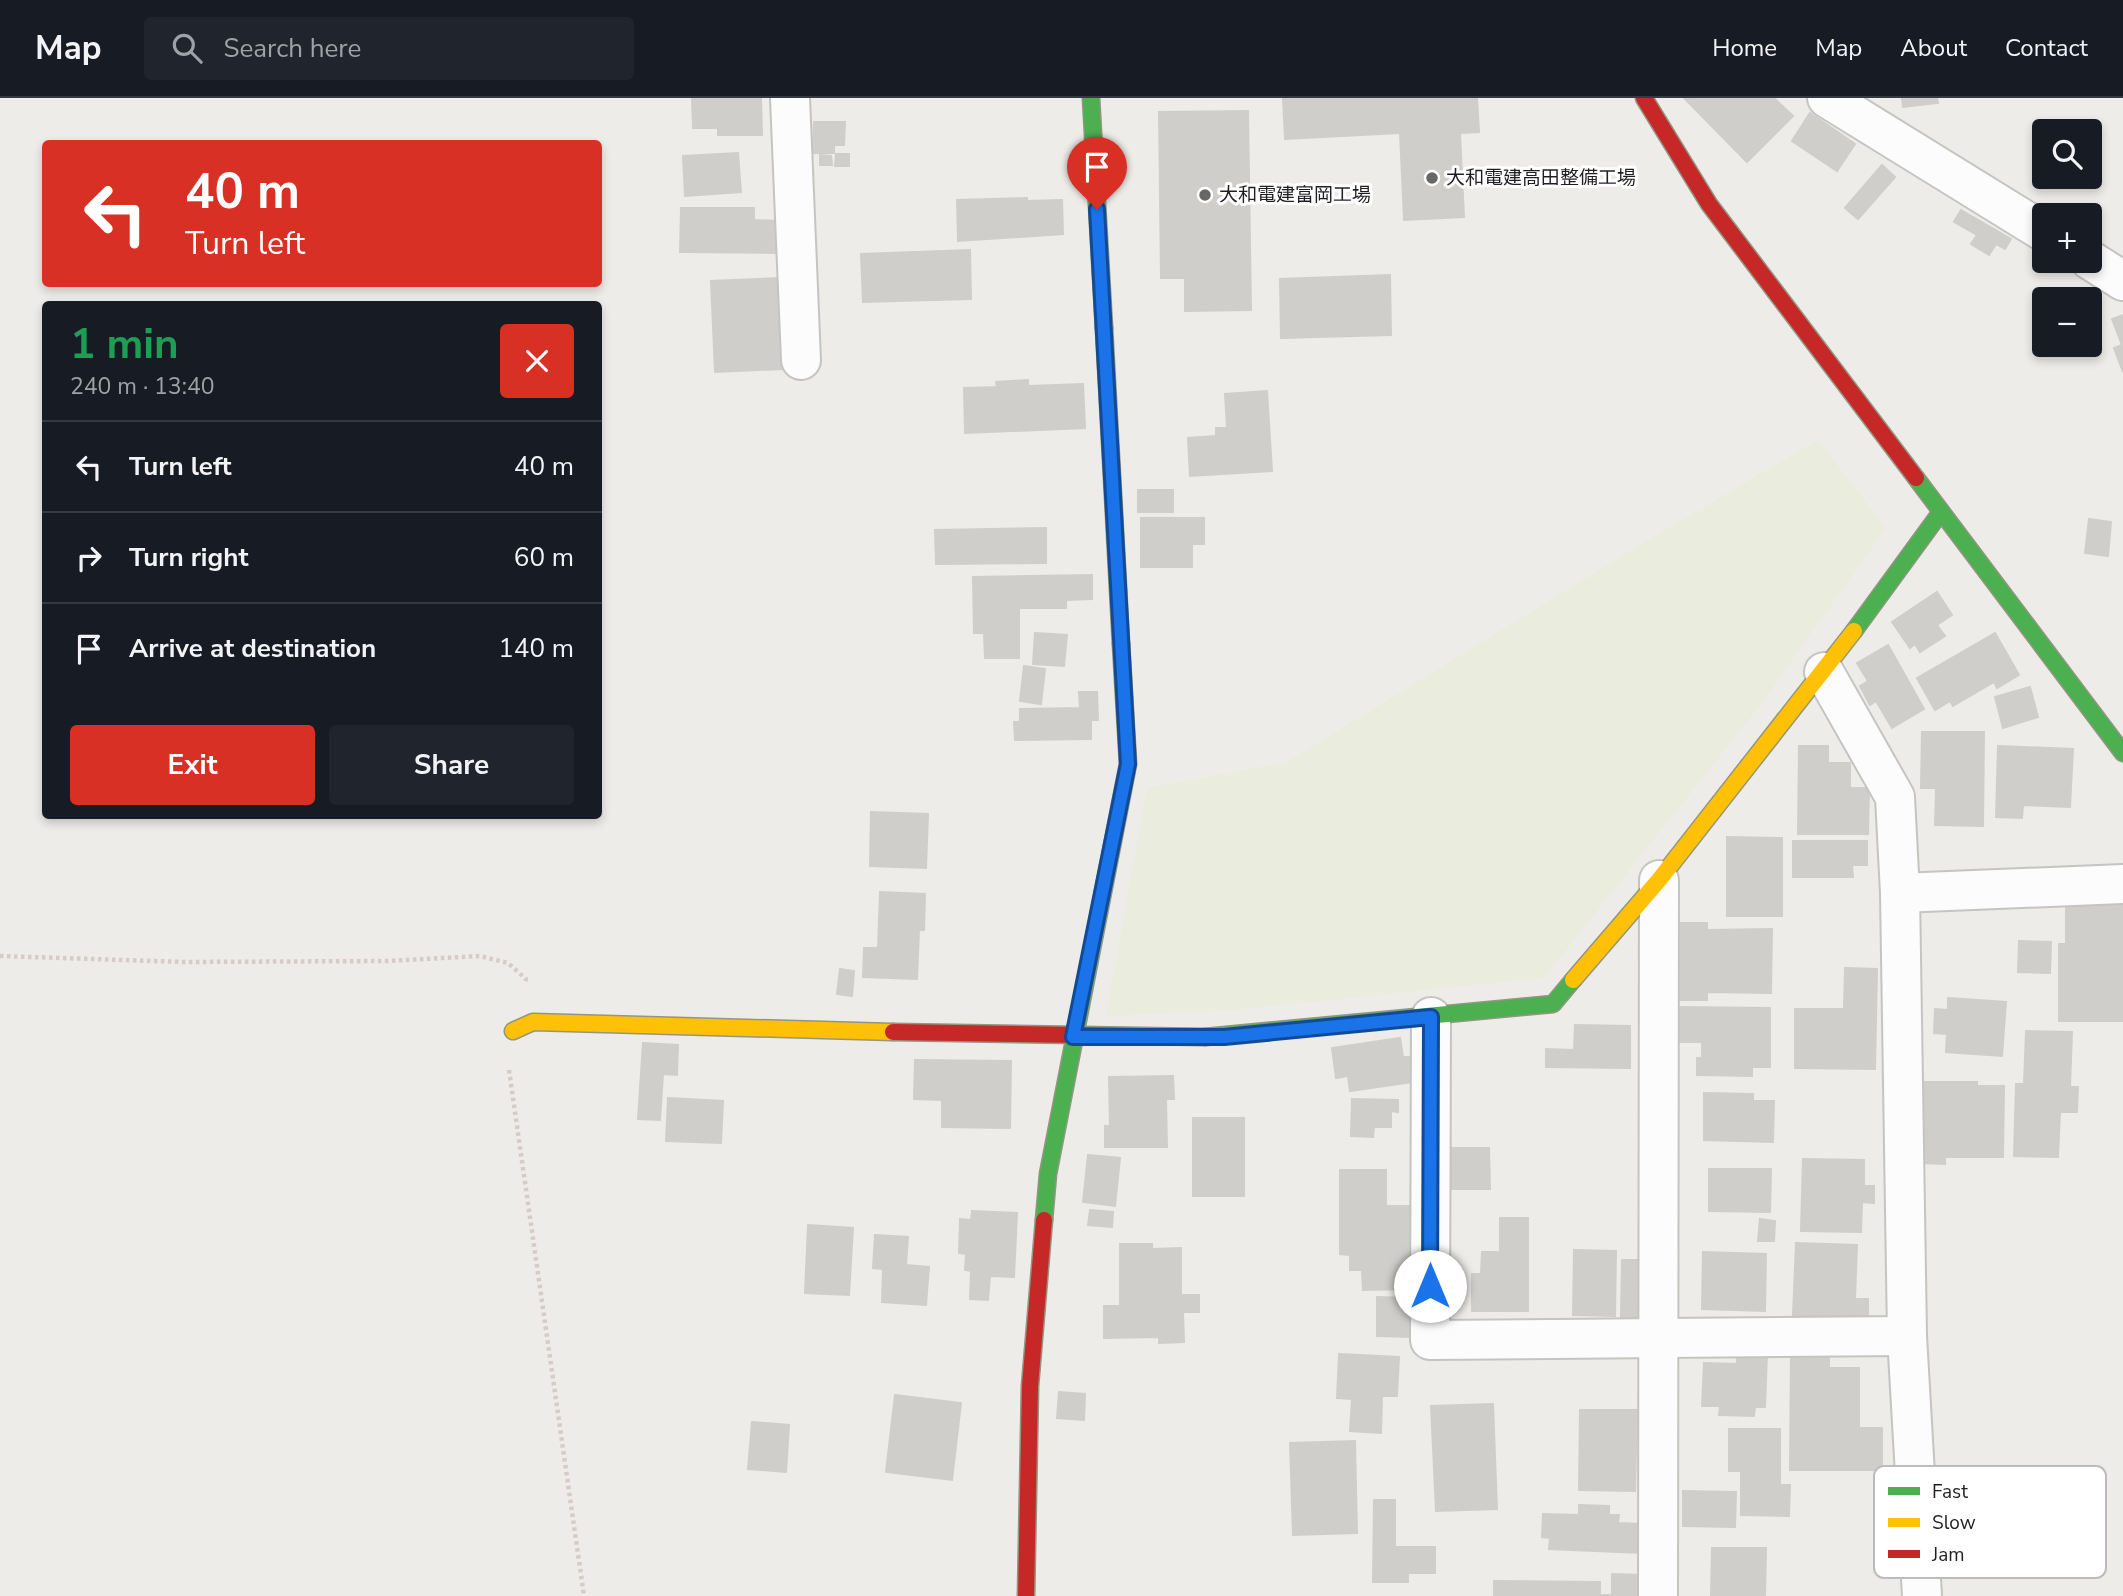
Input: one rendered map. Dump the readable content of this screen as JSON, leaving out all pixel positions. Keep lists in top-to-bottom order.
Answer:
{
  "places": ["大和電建高田整備工場", "大和電建富岡工場"],
  "legend": ["Fast", "Slow", "Jam"],
  "page": {
    "header": "Map",
    "search": "Search here",
    "nav": [
      "Home",
      "Map",
      "About",
      "Contact"
    ],
    "map_buttons": ["+", "−"],
    "turn": ["40 m", "Turn left"],
    "heading": ["1 min", "240 m · 13:40"],
    "list": [
      {
        "name": "Turn left",
        "value": "40 m"
      },
      {
        "name": "Turn right",
        "value": "60 m"
      },
      {
        "name": "Arrive at destination",
        "value": "140 m"
      }
    ],
    "buttons": ["Exit", "Share"]
  }
}
